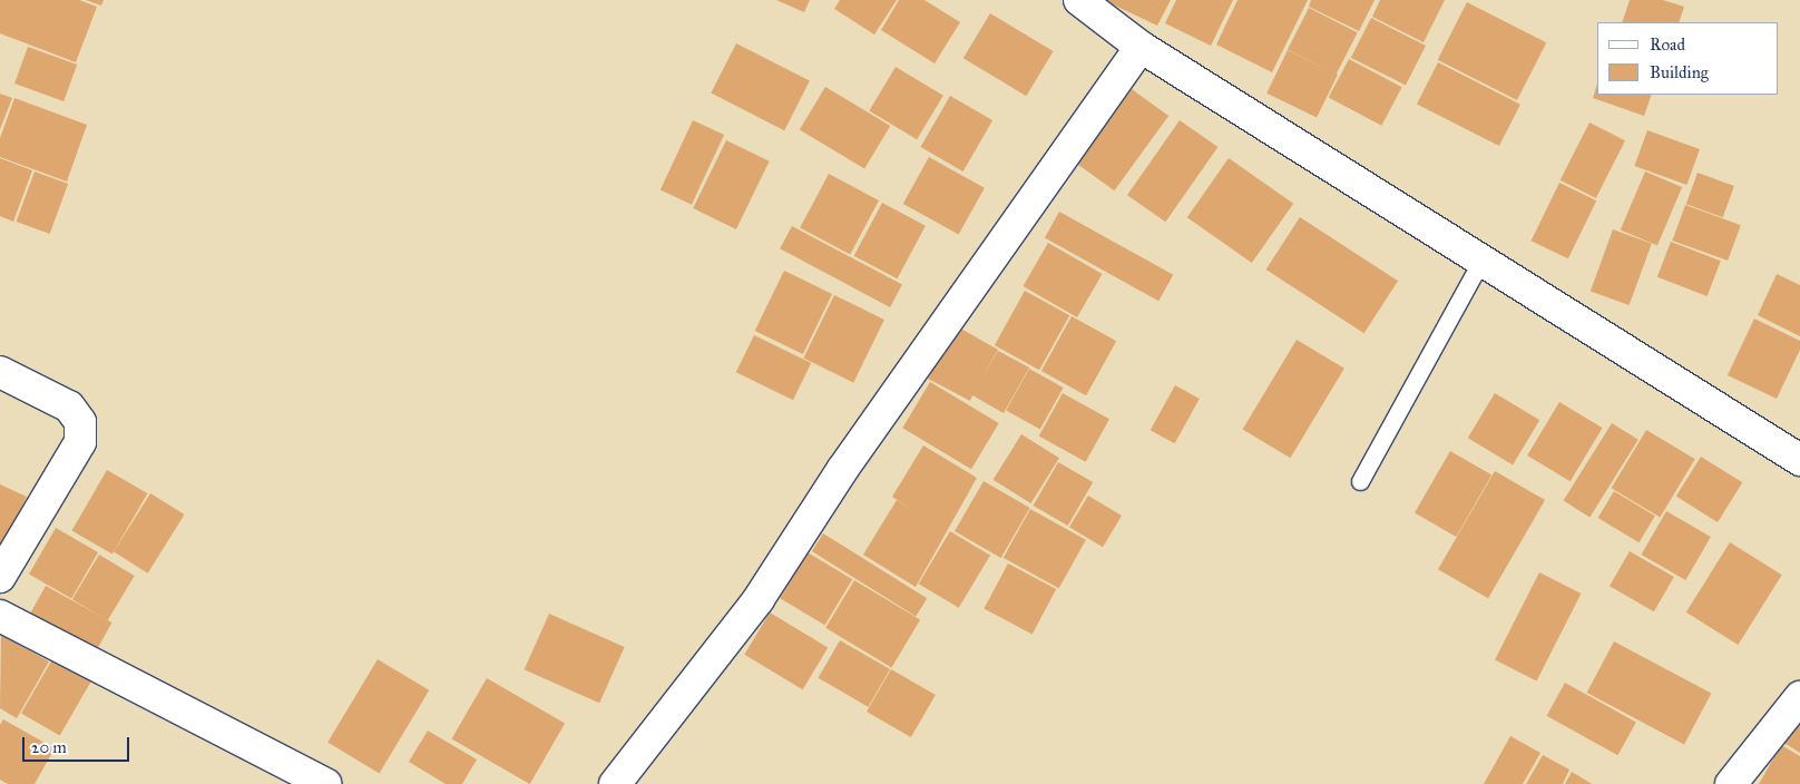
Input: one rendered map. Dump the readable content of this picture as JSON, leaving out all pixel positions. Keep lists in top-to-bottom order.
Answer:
{
  "legend": ["Road", "Building"],
  "scale_bar": "20 m"
}
